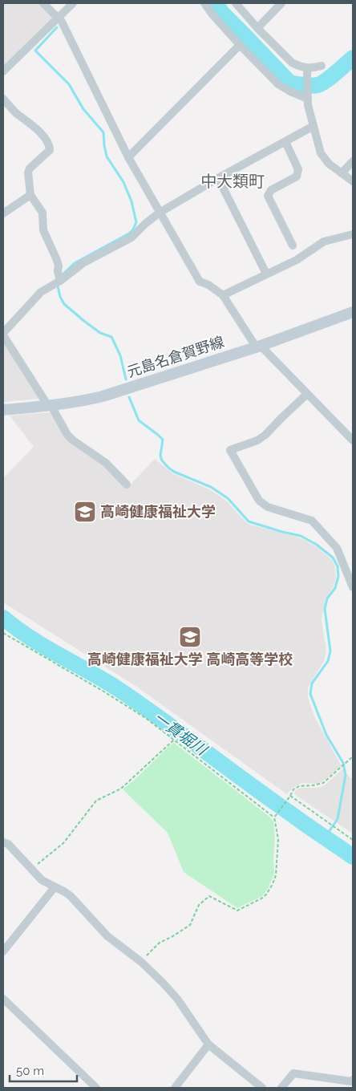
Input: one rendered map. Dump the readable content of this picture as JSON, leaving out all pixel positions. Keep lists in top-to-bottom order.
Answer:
{
  "streets": {
    "main road": ["元島名倉賀野線"]
  },
  "districts": ["中大類町"],
  "water": ["一貫堀川"],
  "places": {
    "school or university": ["高崎健康福祉大学", "高崎健康福祉大学 高崎高等学校"]
  },
  "scale_bar": "50 m"
}
